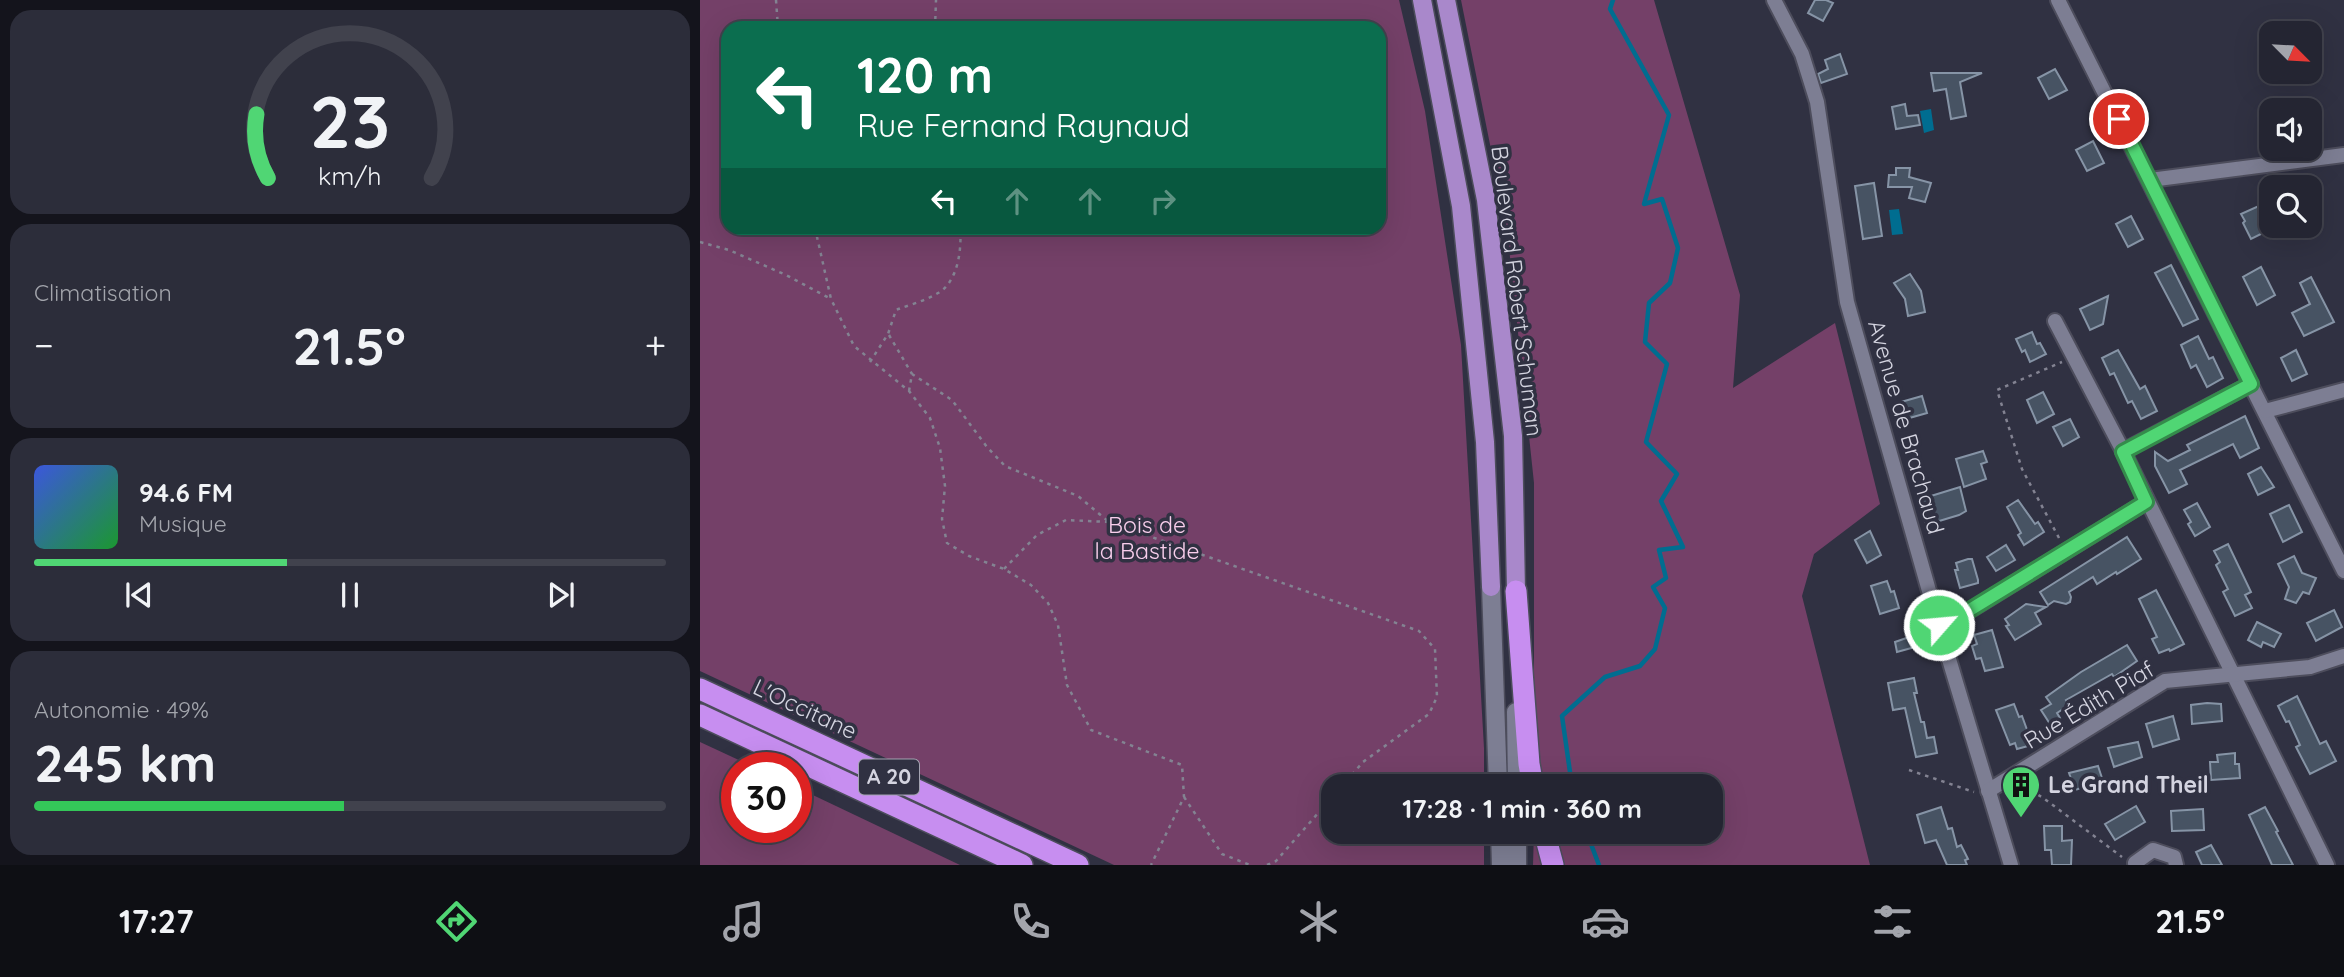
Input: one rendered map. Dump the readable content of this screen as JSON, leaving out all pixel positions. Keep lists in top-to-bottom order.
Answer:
{
  "streets": {
    "highway": ["L'Occitane", "A 20"],
    "main road": ["Boulevard Robert Schuman"],
    "street": ["Avenue de Brachaud", "Rue Édith Piaf"]
  },
  "crossings": [
    ["Avenue de Brachaud", "Rue Édith Piaf"]
  ],
  "parks": ["Bois de la Bastide"],
  "places": {
    "building": ["Le Grand Theil"]
  },
  "north": "bottom right",
  "page": {
    "turn": ["120 m", "Rue Fernand Raynaud"],
    "tile": [
      "Climatisation",
      ["Autonomie · 49%", "245 km"]
    ],
    "heat": ["−", "21.5°", "+"],
    "song": ["94.6 FM", "Musique"],
    "limit": "30",
    "trip": "17:28 · 1 min · 360 m",
    "tabs": ["17:27", "21.5°"],
    "gauge": ["23", "km/h"]
  }
}
